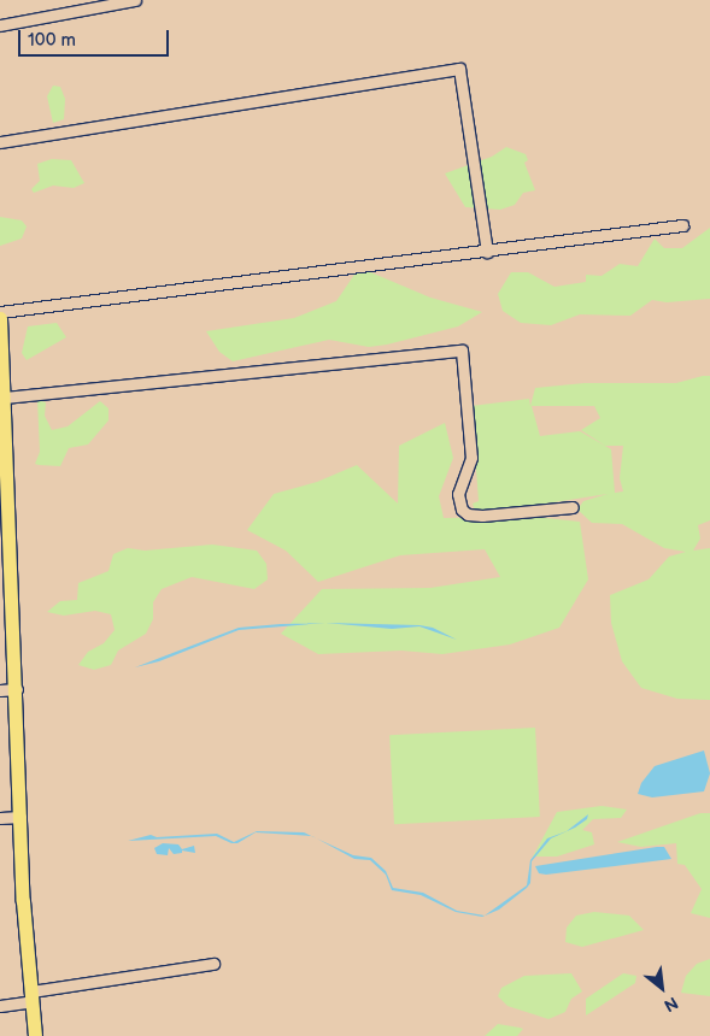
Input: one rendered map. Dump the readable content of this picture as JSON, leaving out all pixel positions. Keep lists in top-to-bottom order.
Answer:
{
  "scale_bar": "100 m",
  "north": "bottom right"
}
